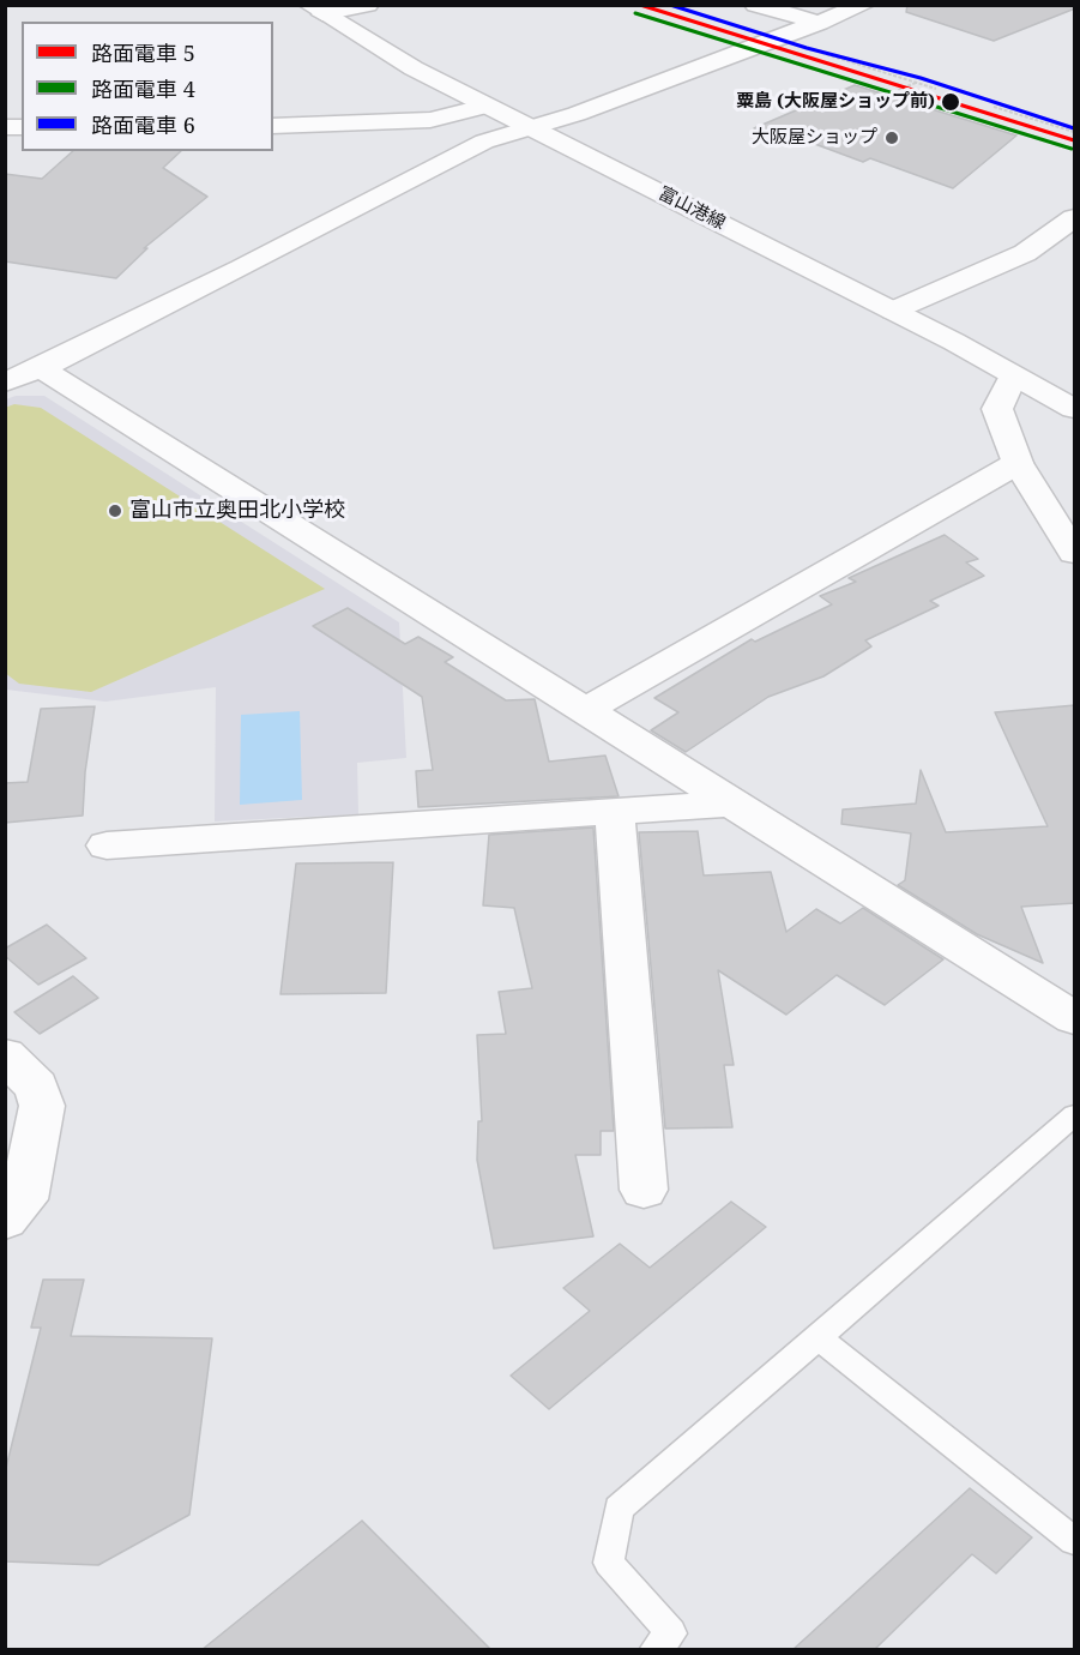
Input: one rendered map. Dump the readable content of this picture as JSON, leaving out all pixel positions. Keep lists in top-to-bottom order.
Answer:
{
  "streets": {
    "street": ["富山港線"]
  },
  "places": ["粟島 (大阪屋ショップ前)", "大阪屋ショップ", "富山市立奥田北小学校"],
  "lines": ["tram line 5", "tram line 6", "tram line 4"],
  "legend": ["路面電車 5", "路面電車 4", "路面電車 6"]
}
